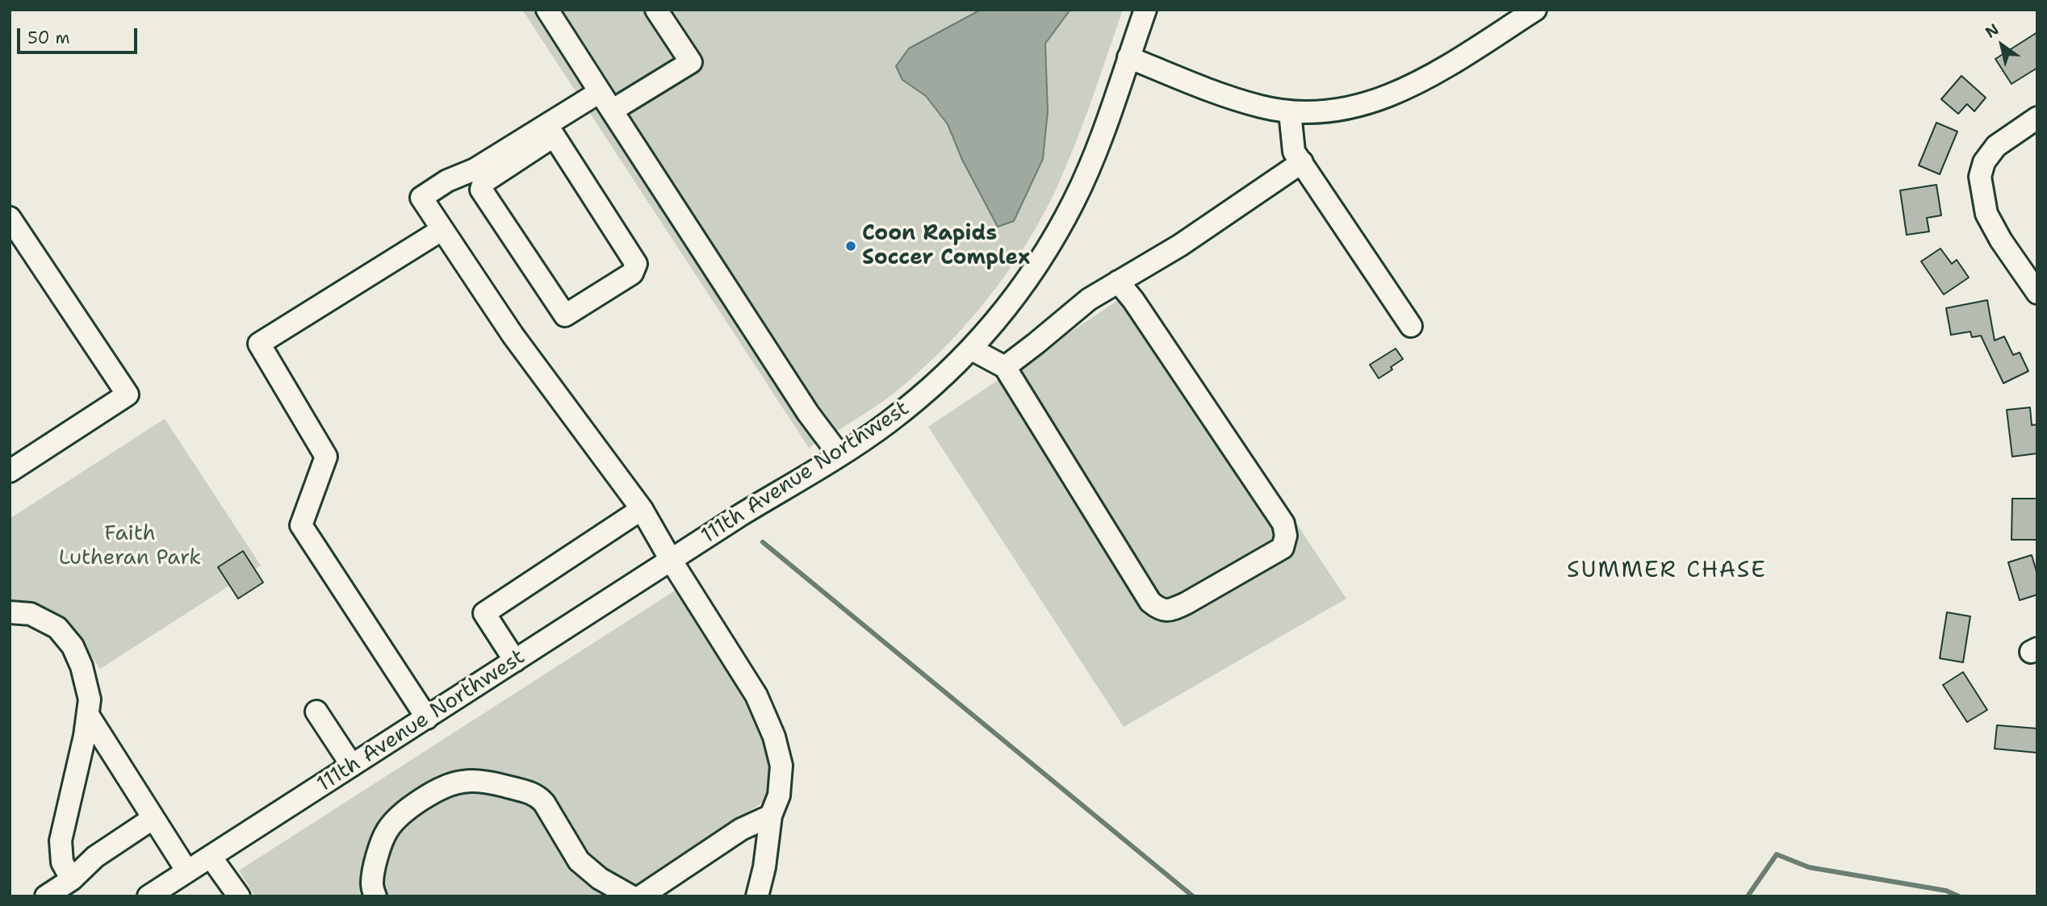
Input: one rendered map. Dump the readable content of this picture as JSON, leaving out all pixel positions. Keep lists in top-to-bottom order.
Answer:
{
  "streets": {
    "street": ["111th Avenue Northwest"]
  },
  "districts": ["SUMMER CHASE"],
  "parks": ["Faith Lutheran Park"],
  "places": ["Coon Rapids Soccer Complex"],
  "scale_bar": "50 m",
  "north": "top left"
}
